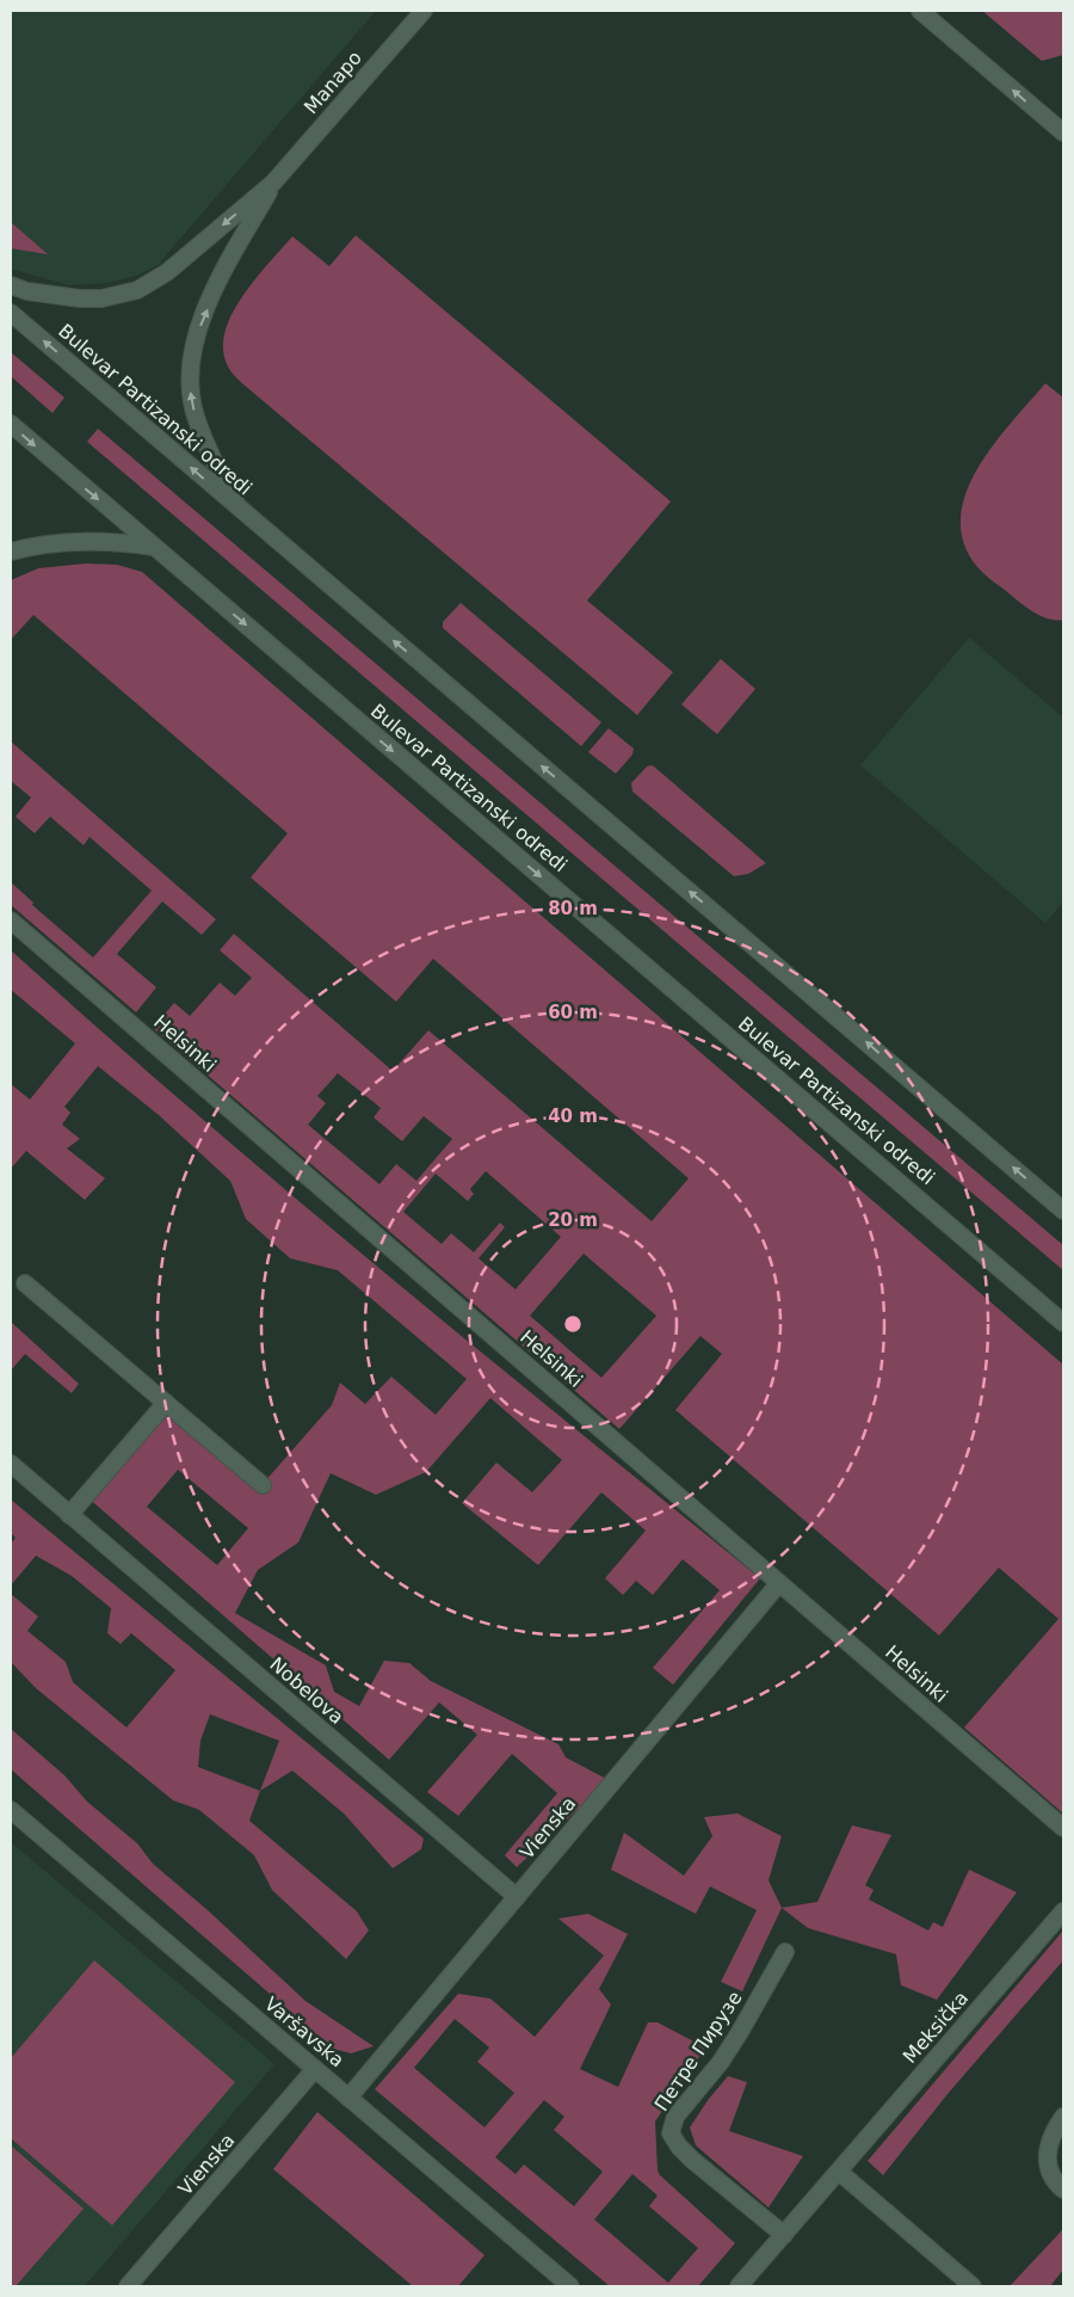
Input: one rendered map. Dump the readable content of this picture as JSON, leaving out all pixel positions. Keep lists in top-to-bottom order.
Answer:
{
  "streets": {
    "street": [
      "Manapo",
      "Bulevar Partizanski odredi",
      "Helsinki",
      "Nobelova",
      "Vienska",
      "Meksička",
      "Varšavska",
      "Петре Пирузе"
    ]
  },
  "crossings": [
    ["Helsinki", "Vienska"],
    ["Nobelova", "Vienska"],
    ["Vienska", "Varšavska"],
    ["Meksička", "Петре Пирузе"]
  ],
  "one_way": ["Manapo"],
  "rings": [
    "80 m",
    "60 m",
    "40 m",
    "20 m"
  ]
}
